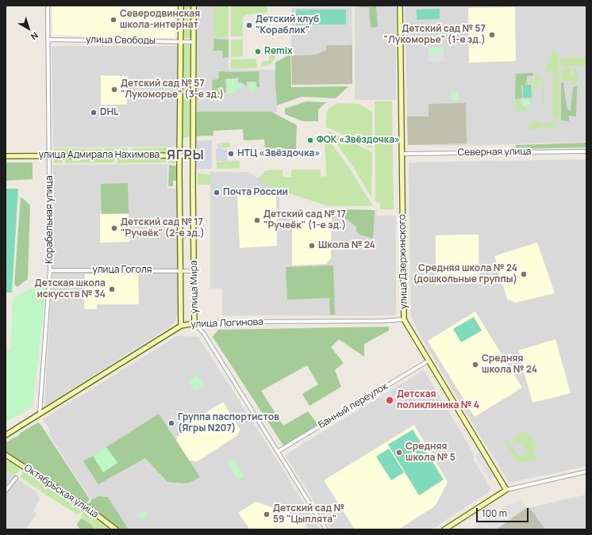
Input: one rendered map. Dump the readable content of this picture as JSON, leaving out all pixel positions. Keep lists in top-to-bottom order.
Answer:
{
  "streets": {
    "main road": [
      "улица Адмирала Нахимова",
      "улица Дзержинского",
      "улица Мира",
      "улица Логинова",
      "Октябрьская улица"
    ],
    "street": [
      "улица Свободы",
      "Северная улица",
      "Корабельная улица",
      "улица Гоголя",
      "Банный переулок"
    ]
  },
  "crossings": [
    ["улица Свободы", "Корабельная улица"],
    ["улица Свободы", "улица Мира"],
    ["Северная улица", "улица Дзержинского"],
    ["улица Адмирала Нахимова", "Корабельная улица"],
    ["улица Адмирала Нахимова", "улица Мира"],
    ["Корабельная улица", "улица Гоголя"],
    ["Корабельная улица", "улица Логинова"],
    ["улица Дзержинского", "улица Логинова"],
    ["улица Дзержинского", "Банный переулок"],
    ["улица Гоголя", "улица Мира"],
    ["улица Мира", "улица Логинова"],
    ["улица Мира", "Банный переулок"]
  ],
  "districts": ["ЯГРЫ"],
  "places": [
    "Северодвинская школа-интернат",
    "Детский клуб \"Кораблик\"",
    "Детский сад № 57 \"Лукоморье\" (1-е зд.)",
    "Remix",
    "Детский сад № 57 \"Лукоморье\" (3-е зд.)",
    "DHL",
    "ФОК «Звёздочка»",
    "НТЦ «Звёздочка»",
    "Почта России",
    "Детский сад № 17 \"Ручеёк\" (1-е зд.)",
    "Детский сад № 17 \"Ручеёк\" (2-е зд.)",
    "Школа № 24",
    "Средняя школа № 24 (дошкольные группы)",
    "Детская школа искусств № 34",
    "Средняя школа № 24",
    "Детская поликлиника № 4",
    "Группа паспортистов (Ягры N207)",
    "Средняя школа № 5",
    "Детский сад № 59 \"Цыплята\""
  ],
  "scale_bar": "100 m",
  "north": "bottom right"
}
